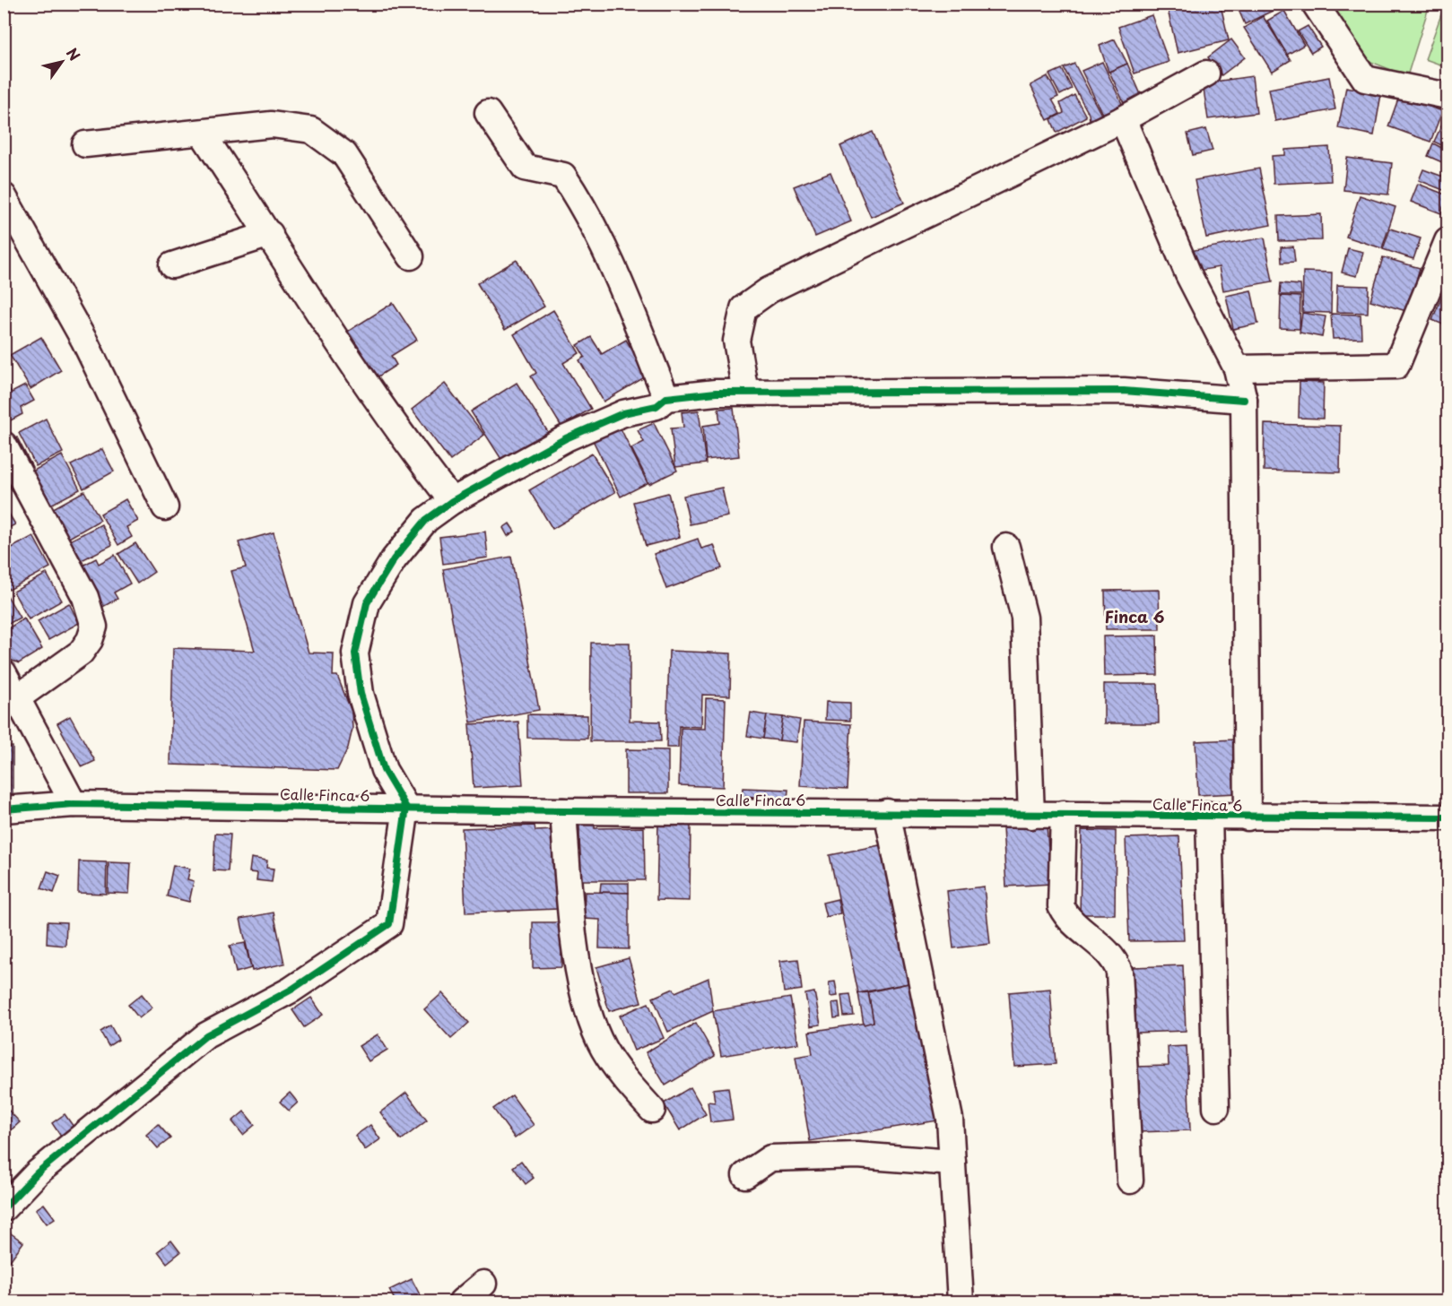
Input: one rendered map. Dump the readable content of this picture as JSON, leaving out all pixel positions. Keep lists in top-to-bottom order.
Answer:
{
  "streets": {
    "street": ["Calle Finca 6"]
  },
  "districts": ["Finca 6"],
  "north": "top right"
}
